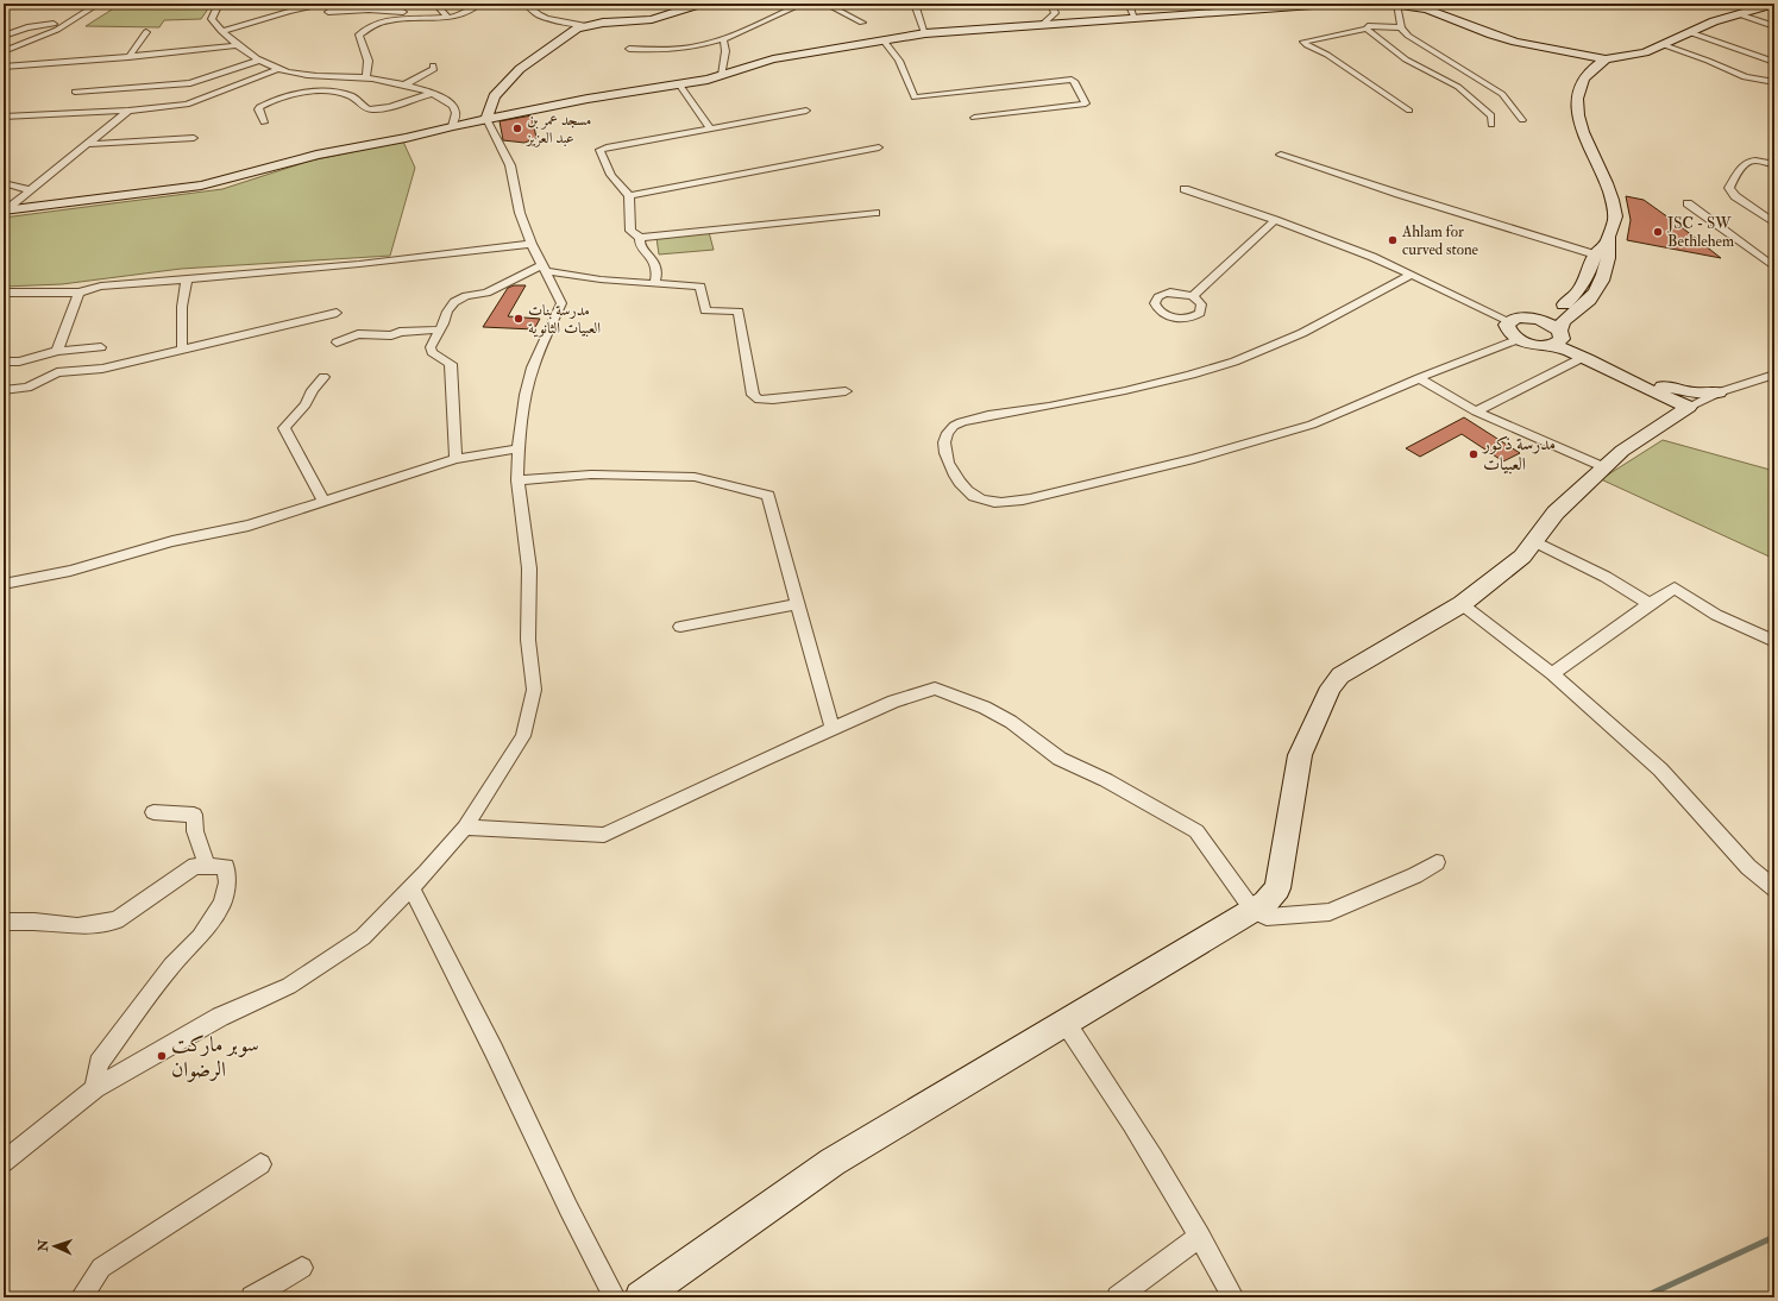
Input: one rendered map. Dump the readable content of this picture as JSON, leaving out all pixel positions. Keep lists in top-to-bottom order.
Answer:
{
  "places": [
    "مسجد عمر بن عبد العزيز",
    "JSC - SW Bethlehem",
    "Ahlam for curved stone",
    "مدرسة بنات العبيات الثانوية",
    "مدرسة ذكور العبيات",
    "سوبر ماركت الرضوان"
  ],
  "north": "left"
}
